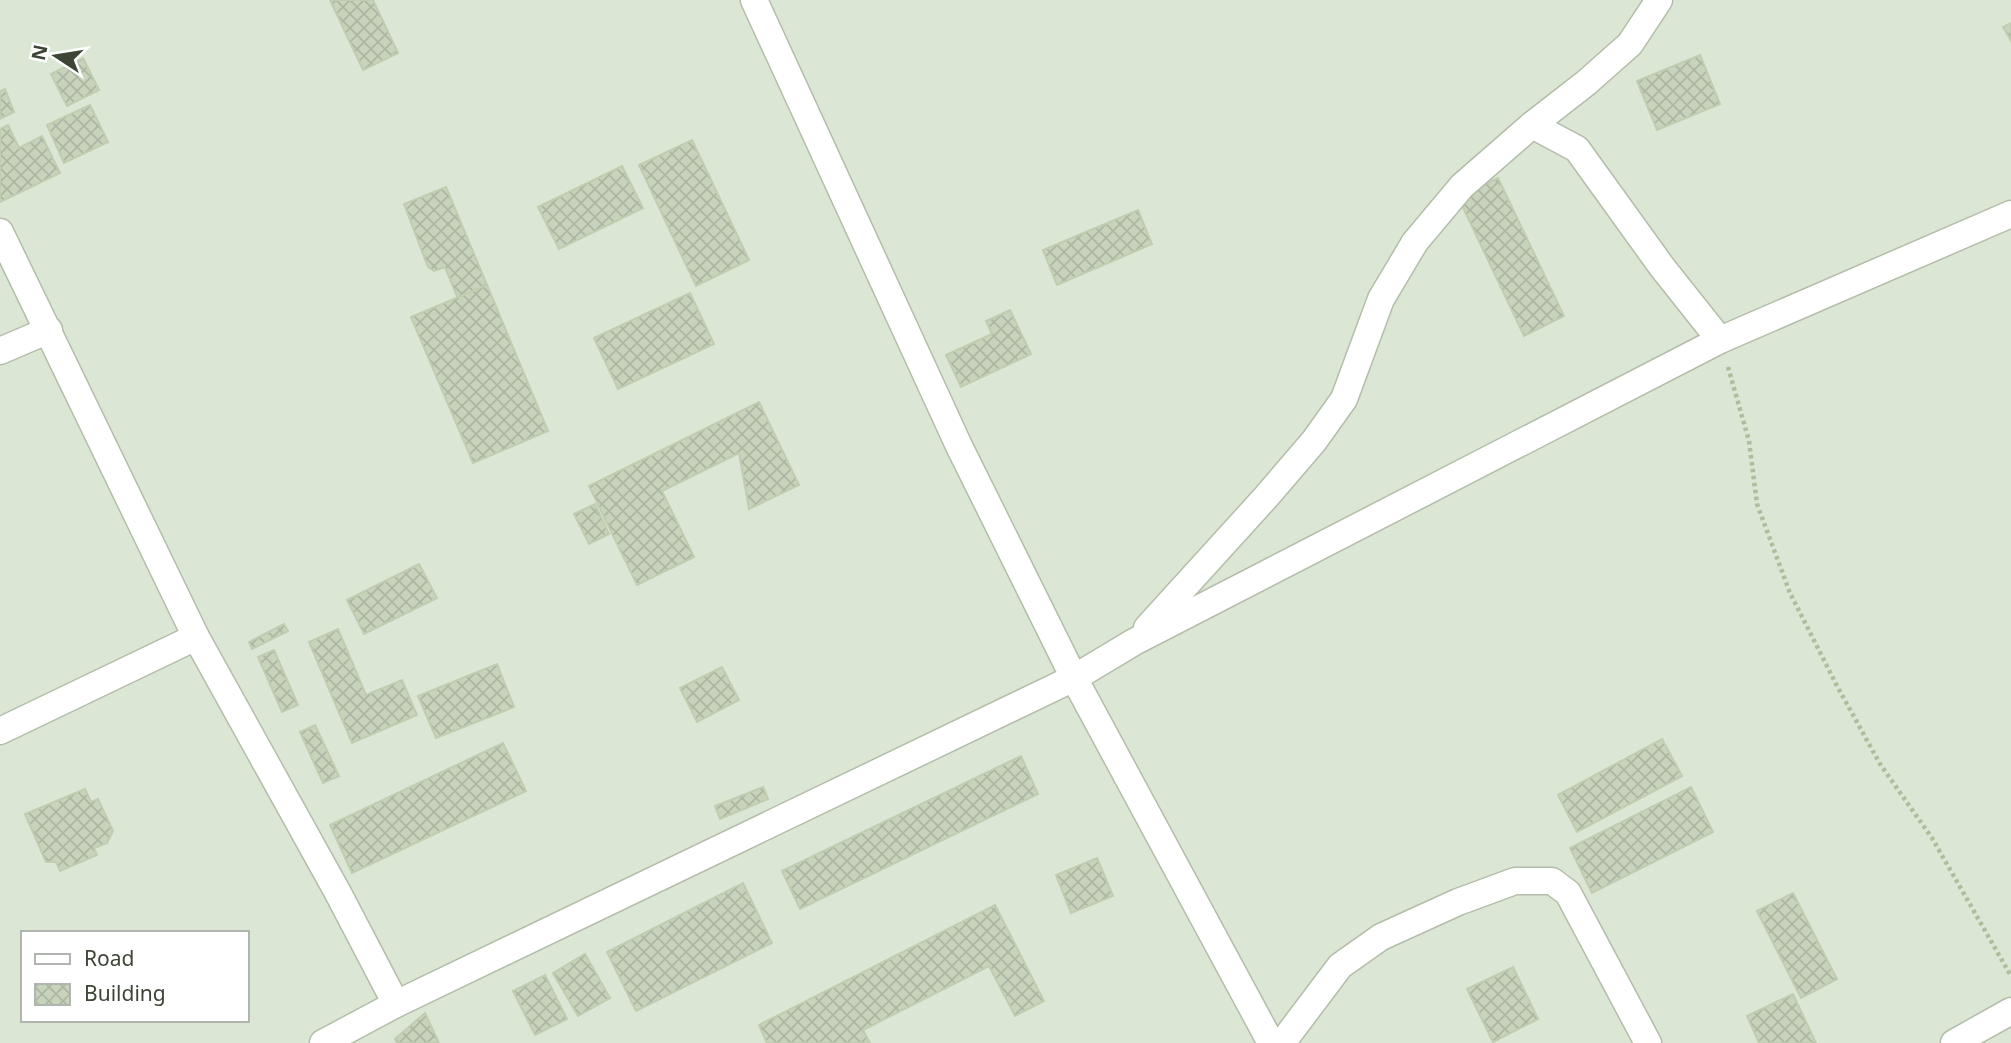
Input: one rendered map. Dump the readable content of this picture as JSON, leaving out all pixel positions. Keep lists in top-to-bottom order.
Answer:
{
  "legend": ["Road", "Building"],
  "north": "left"
}
